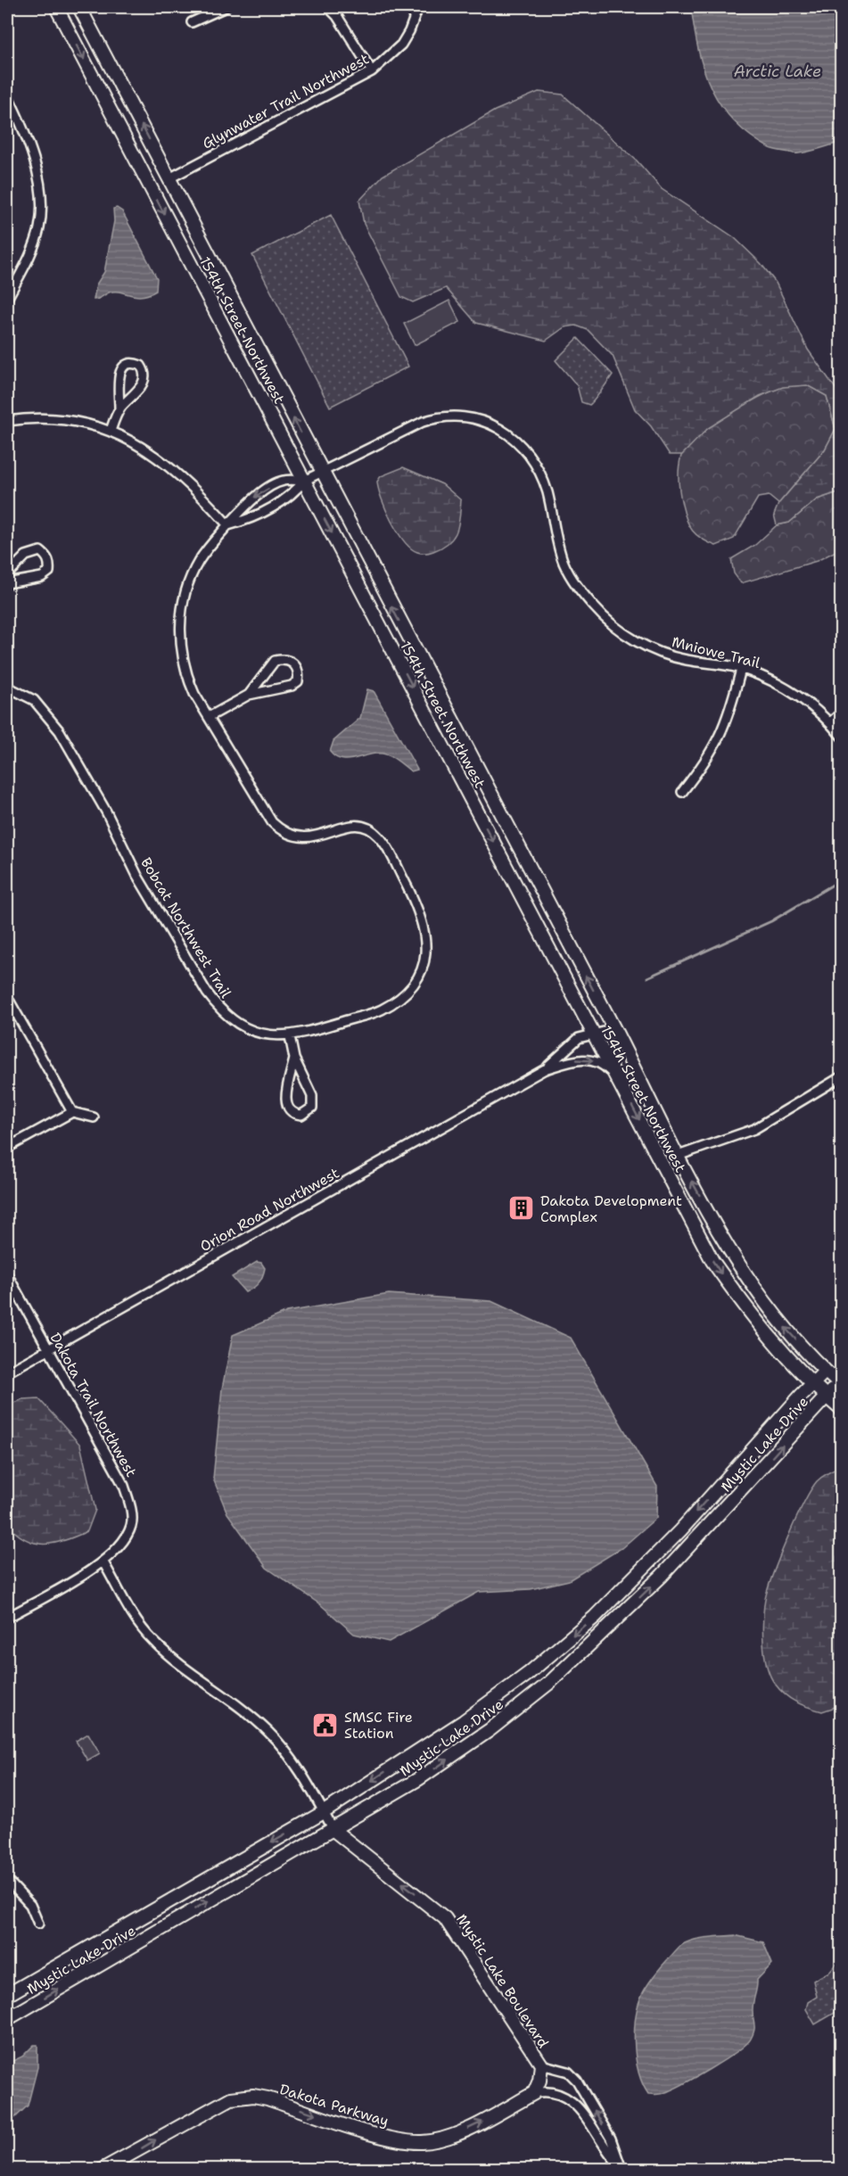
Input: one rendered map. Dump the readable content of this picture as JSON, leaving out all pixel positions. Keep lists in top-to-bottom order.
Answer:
{
  "streets": {
    "street": [
      "Glynwater Trail Northwest",
      "154th Street Northwest",
      "Mniowe Trail",
      "Bobcat Northwest Trail",
      "Orion Road Northwest",
      "Dakota Trail Northwest",
      "Mystic Lake Drive",
      "Mystic Lake Boulevard",
      "Dakota Parkway"
    ]
  },
  "crossings": [
    ["Glynwater Trail Northwest", "154th Street Northwest"],
    ["154th Street Northwest", "Mniowe Trail"],
    ["154th Street Northwest", "Bobcat Northwest Trail"],
    ["154th Street Northwest", "Orion Road Northwest"],
    ["154th Street Northwest", "Mystic Lake Drive"],
    ["Mniowe Trail", "Bobcat Northwest Trail"],
    ["Orion Road Northwest", "Dakota Trail Northwest"],
    ["Mystic Lake Drive", "Mystic Lake Boulevard"],
    ["Mystic Lake Boulevard", "Dakota Parkway"]
  ],
  "one_way": ["Mystic Lake Boulevard", "Dakota Parkway"],
  "water": ["Arctic Lake"],
  "places": {
    "building": ["Dakota Development Complex"],
    "public building": ["SMSC Fire Station"]
  }
}
